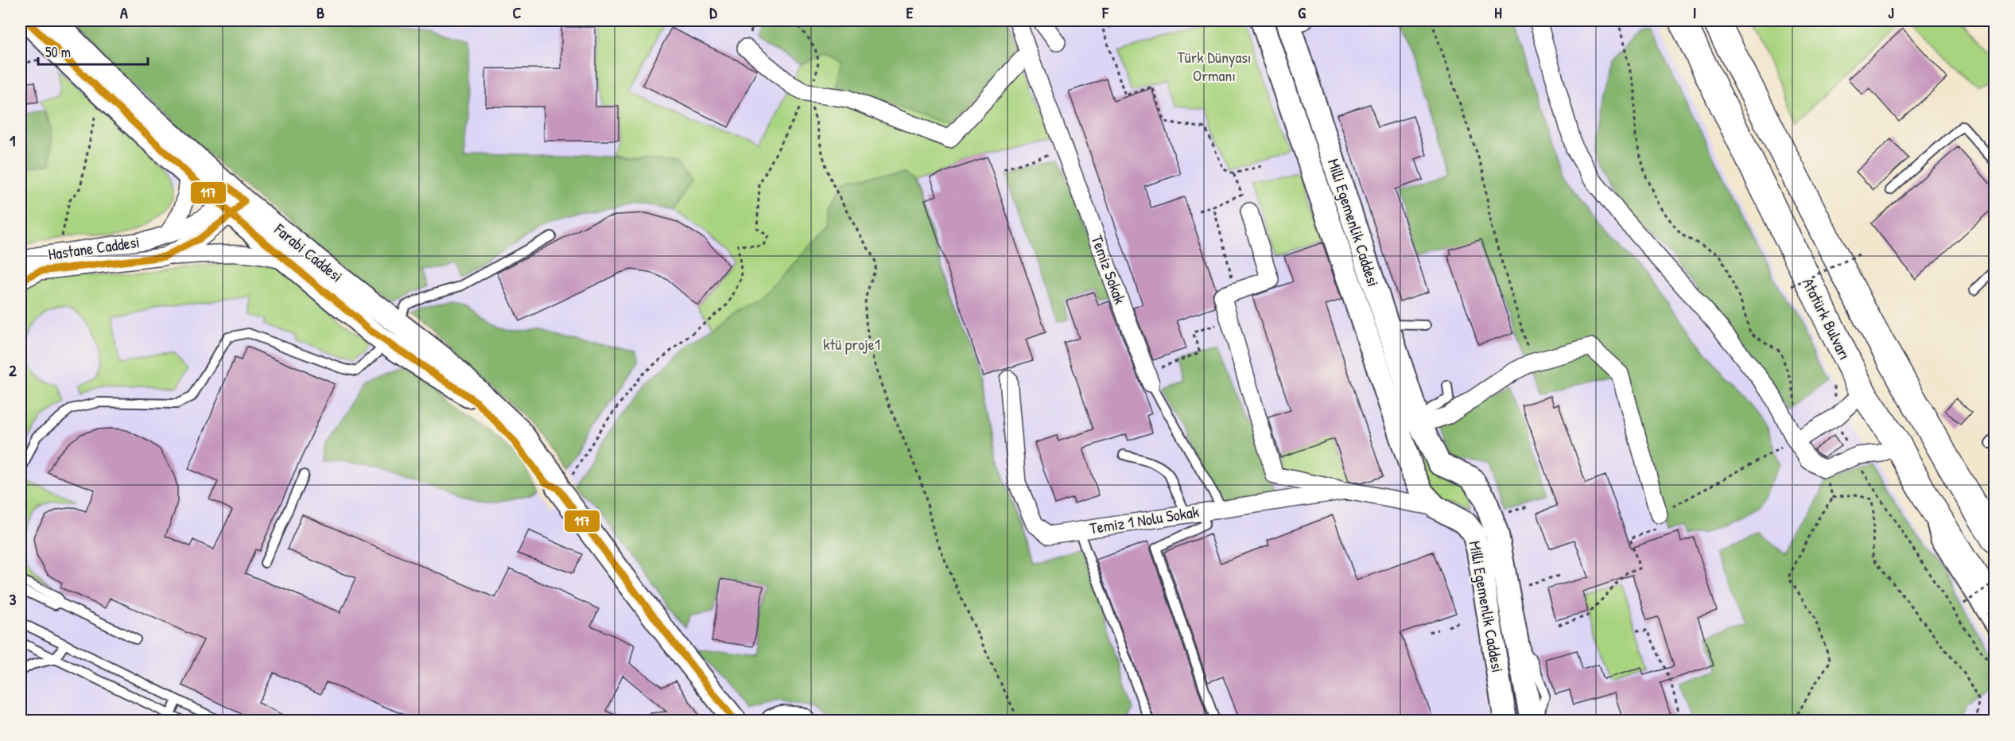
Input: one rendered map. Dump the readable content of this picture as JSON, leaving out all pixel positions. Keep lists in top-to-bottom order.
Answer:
{
  "streets": {
    "highway": ["Atatürk Bulvarı"],
    "street": [
      "Milli Egemenlik Caddesi",
      "Hastane Caddesi",
      "Farabi Caddesi",
      "Temiz Sokak",
      "Temiz 1 Nolu Sokak"
    ]
  },
  "crossings": [
    ["Milli Egemenlik Caddesi", "Temiz 1 Nolu Sokak"],
    ["Hastane Caddesi", "Farabi Caddesi"],
    ["Temiz Sokak", "Temiz 1 Nolu Sokak"]
  ],
  "parks": ["Türk Dünyası Ormanı", "ktü proje1"],
  "lines": ["transit line 117"],
  "scale_bar": "50 m",
  "grid": {
    "columns": [
      "A",
      "B",
      "C",
      "D",
      "E",
      "F",
      "G",
      "H",
      "I",
      "J"
    ],
    "rows": ["1", "2", "3"]
  }
}
